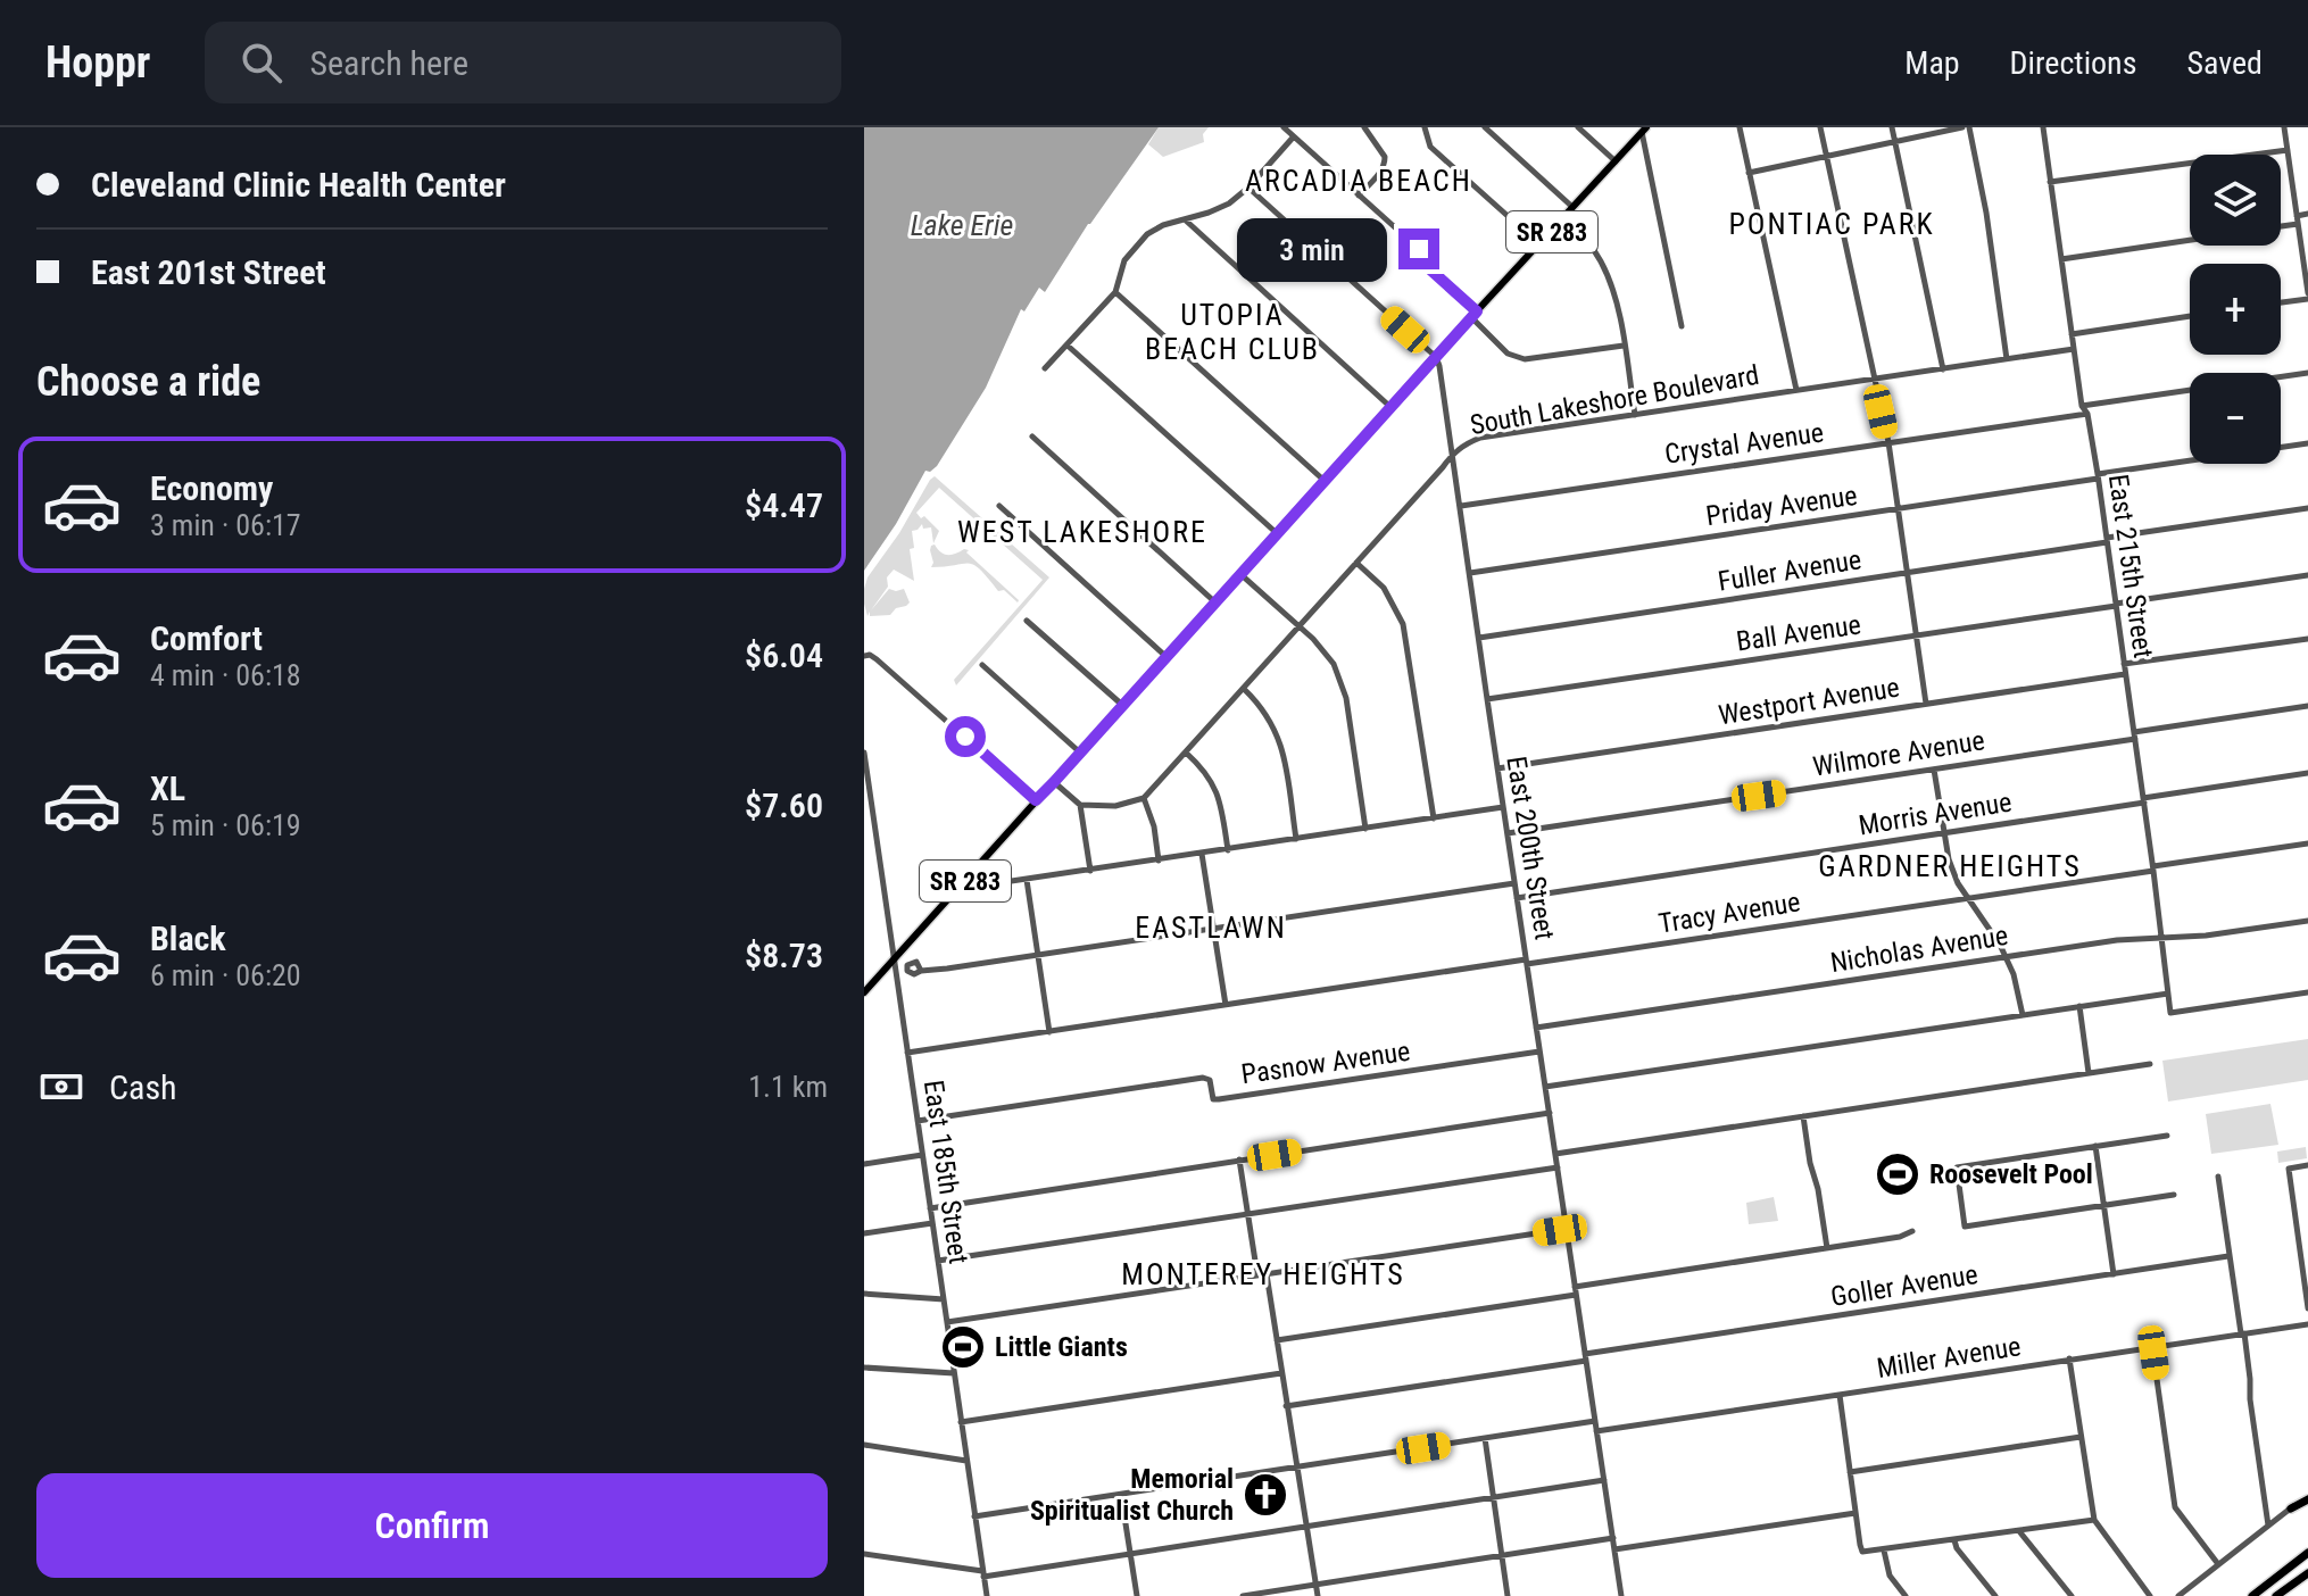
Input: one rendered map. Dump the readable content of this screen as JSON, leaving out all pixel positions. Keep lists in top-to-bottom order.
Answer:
{
  "streets": {
    "main road": ["SR 283"],
    "street": [
      "South Lakeshore Boulevard",
      "Crystal Avenue",
      "Priday Avenue",
      "East 215th Street",
      "Fuller Avenue",
      "Ball Avenue",
      "Westport Avenue",
      "Wilmore Avenue",
      "Morris Avenue",
      "East 200th Street",
      "Tracy Avenue",
      "Nicholas Avenue",
      "Pasnow Avenue",
      "East 185th Street",
      "Goller Avenue",
      "Miller Avenue"
    ]
  },
  "crossings": [
    ["SR 283", "East 200th Street"],
    ["SR 283", "East 185th Street"],
    ["South Lakeshore Boulevard", "East 215th Street"],
    ["South Lakeshore Boulevard", "East 200th Street"],
    ["Crystal Avenue", "East 215th Street"],
    ["Crystal Avenue", "East 200th Street"],
    ["Priday Avenue", "East 215th Street"],
    ["Priday Avenue", "East 200th Street"],
    ["East 215th Street", "Fuller Avenue"],
    ["East 215th Street", "Ball Avenue"],
    ["East 215th Street", "Westport Avenue"],
    ["East 215th Street", "Wilmore Avenue"],
    ["East 215th Street", "Morris Avenue"],
    ["East 215th Street", "Tracy Avenue"],
    ["East 215th Street", "Nicholas Avenue"],
    ["Fuller Avenue", "East 200th Street"],
    ["Ball Avenue", "East 200th Street"],
    ["Westport Avenue", "East 200th Street"],
    ["Wilmore Avenue", "East 200th Street"],
    ["Morris Avenue", "East 200th Street"],
    ["East 200th Street", "Tracy Avenue"],
    ["East 200th Street", "Nicholas Avenue"],
    ["East 200th Street", "Pasnow Avenue"],
    ["East 200th Street", "Goller Avenue"],
    ["East 200th Street", "Miller Avenue"],
    ["Tracy Avenue", "East 185th Street"],
    ["Pasnow Avenue", "East 185th Street"]
  ],
  "districts": [
    "ARCADIA BEACH",
    "PONTIAC PARK",
    "UTOPIA BEACH CLUB",
    "WEST LAKESHORE",
    "GARDNER HEIGHTS",
    "EASTLAWN",
    "MONTEREY HEIGHTS"
  ],
  "water": ["Lake Erie"],
  "places": {
    "sports": ["Roosevelt Pool", "Little Giants"],
    "church": ["Memorial Spiritualist Church"]
  },
  "page": {
    "header": "Hoppr",
    "search": "Search here",
    "nav": ["Map", "Directions", "Saved"],
    "banner": ["Cleveland Clinic Health Center", "East 201st Street"],
    "map_buttons": ["+", "−"],
    "bubble": "3 min",
    "heading": "Choose a ride",
    "list": [
      {
        "name": "Economy",
        "note": "3 min · 06:17",
        "value": "$4.47"
      },
      {
        "name": "Comfort",
        "note": "4 min · 06:18",
        "value": "$6.04"
      },
      {
        "name": "XL",
        "note": "5 min · 06:19",
        "value": "$7.60"
      },
      {
        "name": "Black",
        "note": "6 min · 06:20",
        "value": "$8.73"
      }
    ],
    "pay": ["Cash", "1.1 km"],
    "buttons": "Confirm"
  }
}
